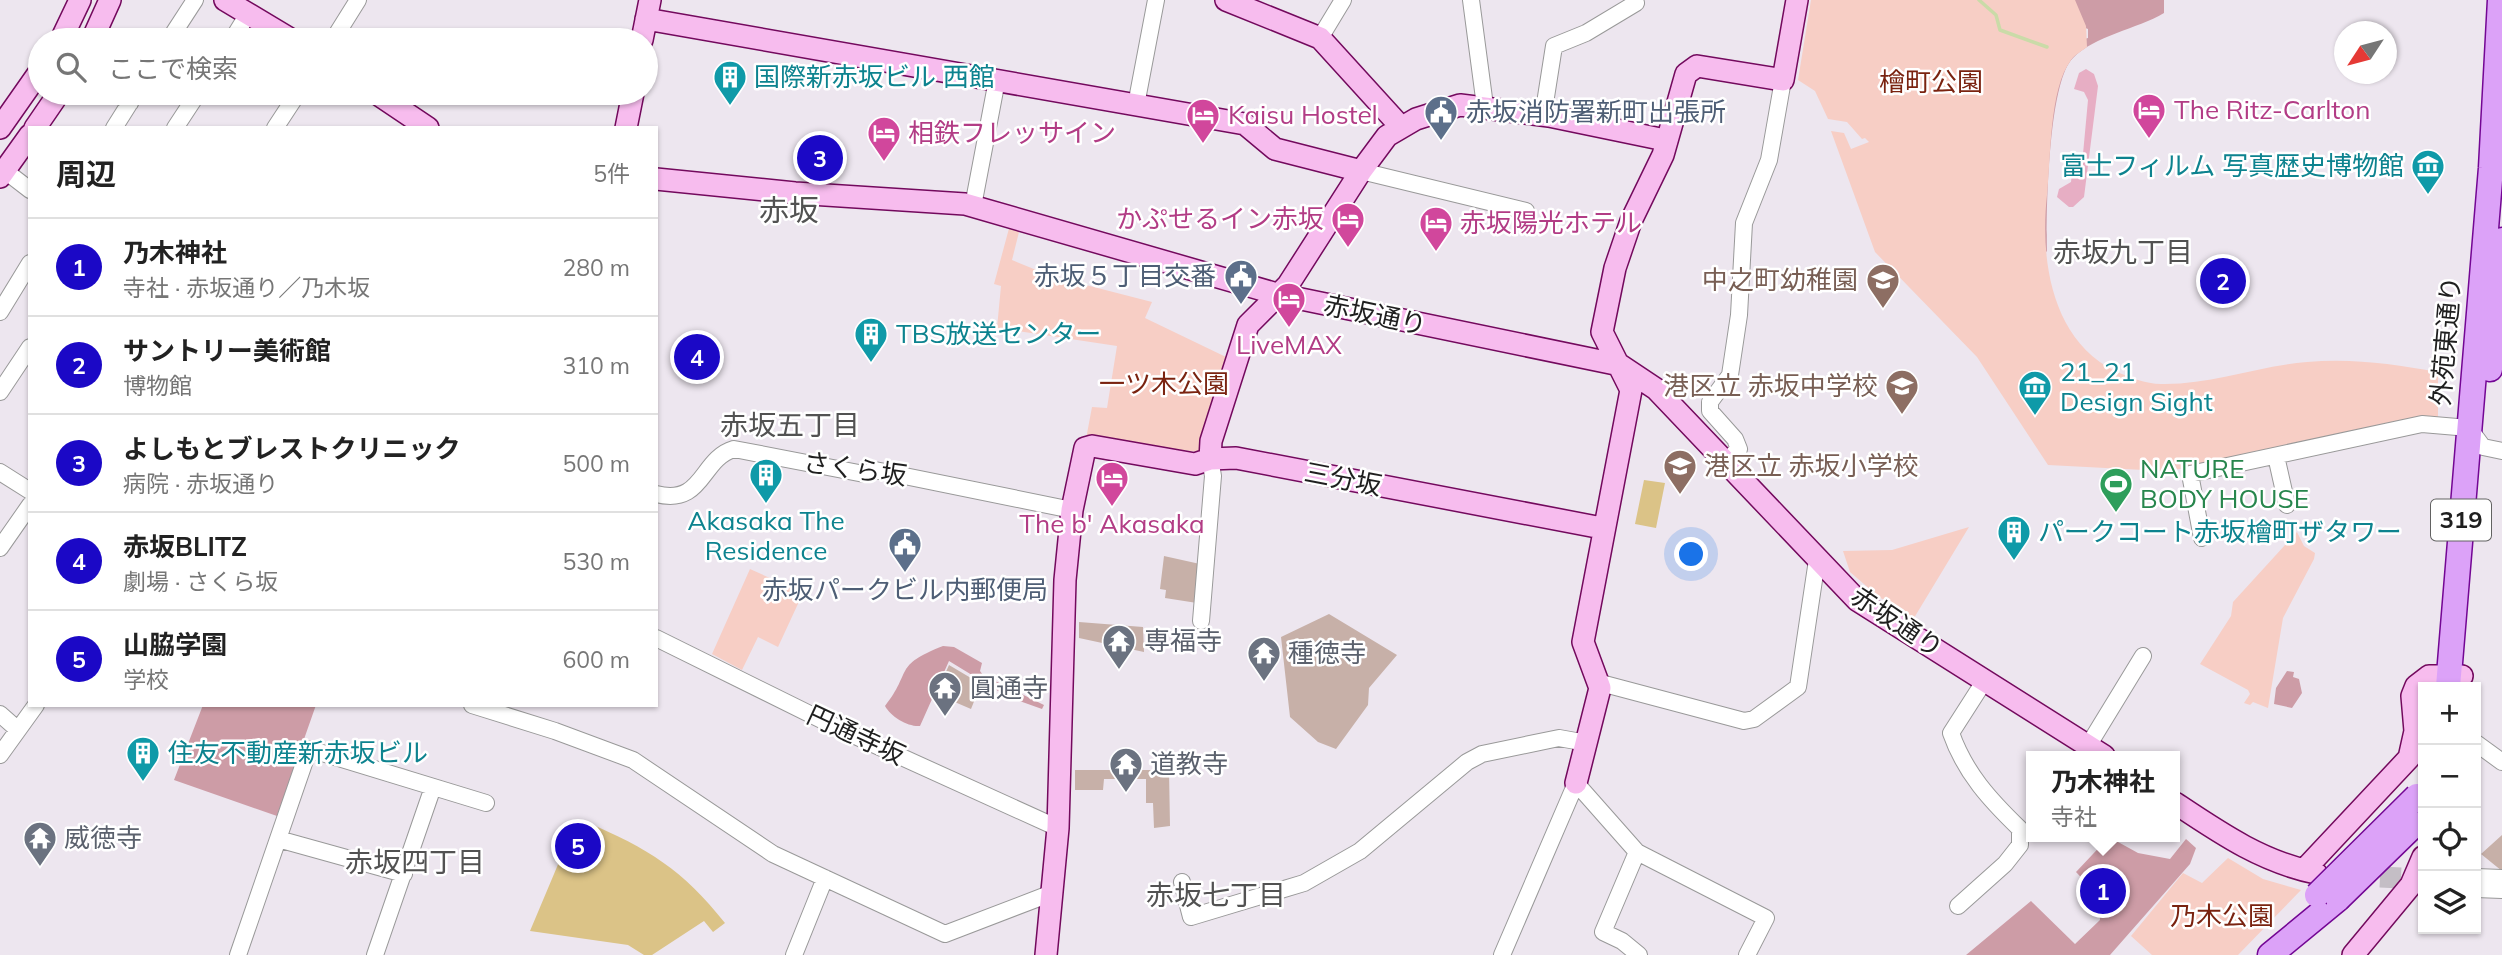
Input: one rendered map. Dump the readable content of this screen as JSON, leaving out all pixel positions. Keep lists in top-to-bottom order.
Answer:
{
  "streets": {
    "main road": ["外苑東通り", "319"],
    "street": [
      "赤坂通り",
      "さくら坂",
      "三分坂",
      "円通寺坂"
    ]
  },
  "crossings": [
    ["さくら坂", "三分坂"]
  ],
  "districts": [
    "赤坂",
    "赤坂九丁目",
    "赤坂五丁目",
    "赤坂四丁目",
    "赤坂七丁目"
  ],
  "parks": ["檜町公園", "一ツ木公園", "乃木公園"],
  "places": {
    "building": [
      "国際新赤坂ビル 西館",
      "TBS放送センター",
      "Akasaka The Residence",
      "パークコート赤坂檜町ザタワー",
      "住友不動産新赤坂ビル"
    ],
    "hotel": [
      "The Ritz-Carlton",
      "Kaisu Hostel",
      "相鉄フレッサイン",
      "かぷせるイン赤坂",
      "赤坂陽光ホテル",
      "LiveMAX",
      "The b' Akasaka"
    ],
    "public building": ["赤坂消防署新町出張所", "赤坂５丁目交番", "赤坂パークビル内郵便局"],
    "museum": ["富士フィルム 写真歴史博物館", "21_21 Design Sight"],
    "school or university": ["中之町幼稚園", "港区立 赤坂中学校", "港区立 赤坂小学校"],
    "sports": ["NATURE BODY HOUSE"],
    "temple": [
      "専福寺",
      "種徳寺",
      "圓通寺",
      "道教寺",
      "威徳寺"
    ]
  },
  "north": "bottom left",
  "page": {
    "search": "ここで検索",
    "heading": ["周辺", "5件"],
    "pins": [
      "3",
      "2",
      "4",
      "5",
      "1"
    ],
    "list": [
      {
        "mark": "1",
        "name": "乃木神社",
        "note": "寺社 · 赤坂通り／乃木坂",
        "value": "280 m"
      },
      {
        "mark": "2",
        "name": "サントリー美術館",
        "note": "博物館",
        "value": "310 m"
      },
      {
        "mark": "3",
        "name": "よしもとブレストクリニック",
        "note": "病院 · 赤坂通り",
        "value": "500 m"
      },
      {
        "mark": "4",
        "name": "赤坂BLITZ",
        "note": "劇場 · さくら坂",
        "value": "530 m"
      },
      {
        "mark": "5",
        "name": "山脇学園",
        "note": "学校",
        "value": "600 m"
      }
    ],
    "map_buttons": ["+", "−"],
    "popup": ["乃木神社", "寺社"]
  }
}
